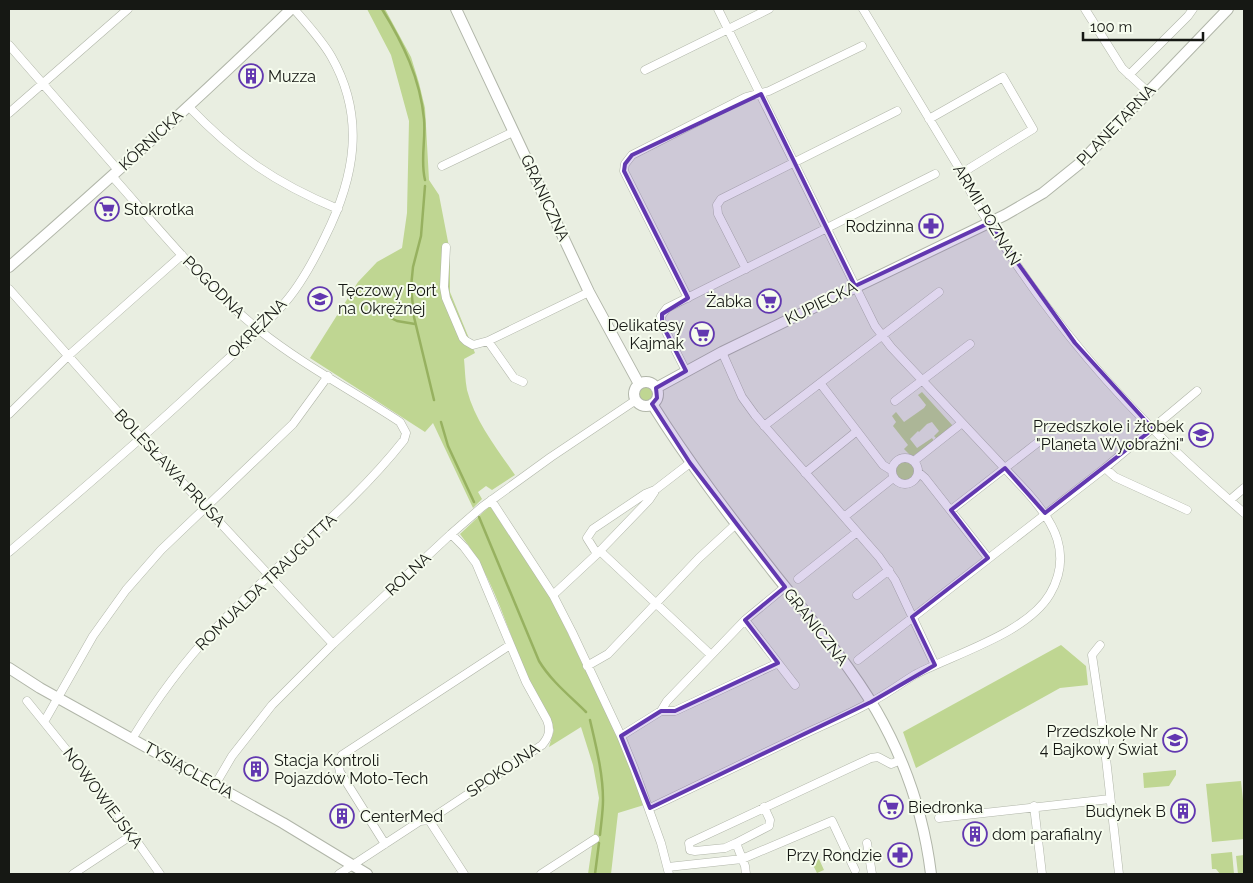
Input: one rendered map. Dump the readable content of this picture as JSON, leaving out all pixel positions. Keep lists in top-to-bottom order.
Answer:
{
  "streets": {
    "street": [
      "PLANETARNA",
      "KÓRNICKA",
      "GRANICZNA",
      "ARMII POZNAŃ",
      "POGODNA",
      "KUPIECKA",
      "OKRĘŻNA",
      "BOLESŁAWA PRUSA",
      "ROLNA",
      "ROMUALDA TRAUGUTTA",
      "TYSIĄCLECIA",
      "SPOKOJNA",
      "NOWOWIEJSKA"
    ]
  },
  "crossings": [
    ["PLANETARNA", "ARMII POZNAŃ"],
    ["PLANETARNA", "KUPIECKA"],
    ["KÓRNICKA", "POGODNA"],
    ["KÓRNICKA", "OKRĘŻNA"],
    ["GRANICZNA", "KUPIECKA"],
    ["GRANICZNA", "ROLNA"],
    ["ARMII POZNAŃ", "KUPIECKA"],
    ["POGODNA", "OKRĘŻNA"],
    ["POGODNA", "ROMUALDA TRAUGUTTA"],
    ["KUPIECKA", "ROLNA"],
    ["OKRĘŻNA", "BOLESŁAWA PRUSA"],
    ["BOLESŁAWA PRUSA", "ROLNA"],
    ["BOLESŁAWA PRUSA", "ROMUALDA TRAUGUTTA"],
    ["ROLNA", "TYSIĄCLECIA"],
    ["ROLNA", "SPOKOJNA"],
    ["ROMUALDA TRAUGUTTA", "TYSIĄCLECIA"],
    ["TYSIĄCLECIA", "SPOKOJNA"]
  ],
  "places": {
    "building": [
      "Muzza",
      "Stacja Kontroli Pojazdów Moto-Tech",
      "Budynek B",
      "CenterMed",
      "dom parafialny"
    ],
    "supermarket": [
      "Stokrotka",
      "Żabka",
      "Delikatesy Kajmak",
      "Biedronka"
    ],
    "pharmacy": ["Rodzinna", "Przy Rondzie"],
    "school or university": ["Tęczowy Port na Okrężnej", "Przedszkole i żłobek \"Planeta Wyobraźni\"", "Przedszkole Nr 4 Bajkowy Świat"]
  },
  "scale_bar": "100 m"
}
